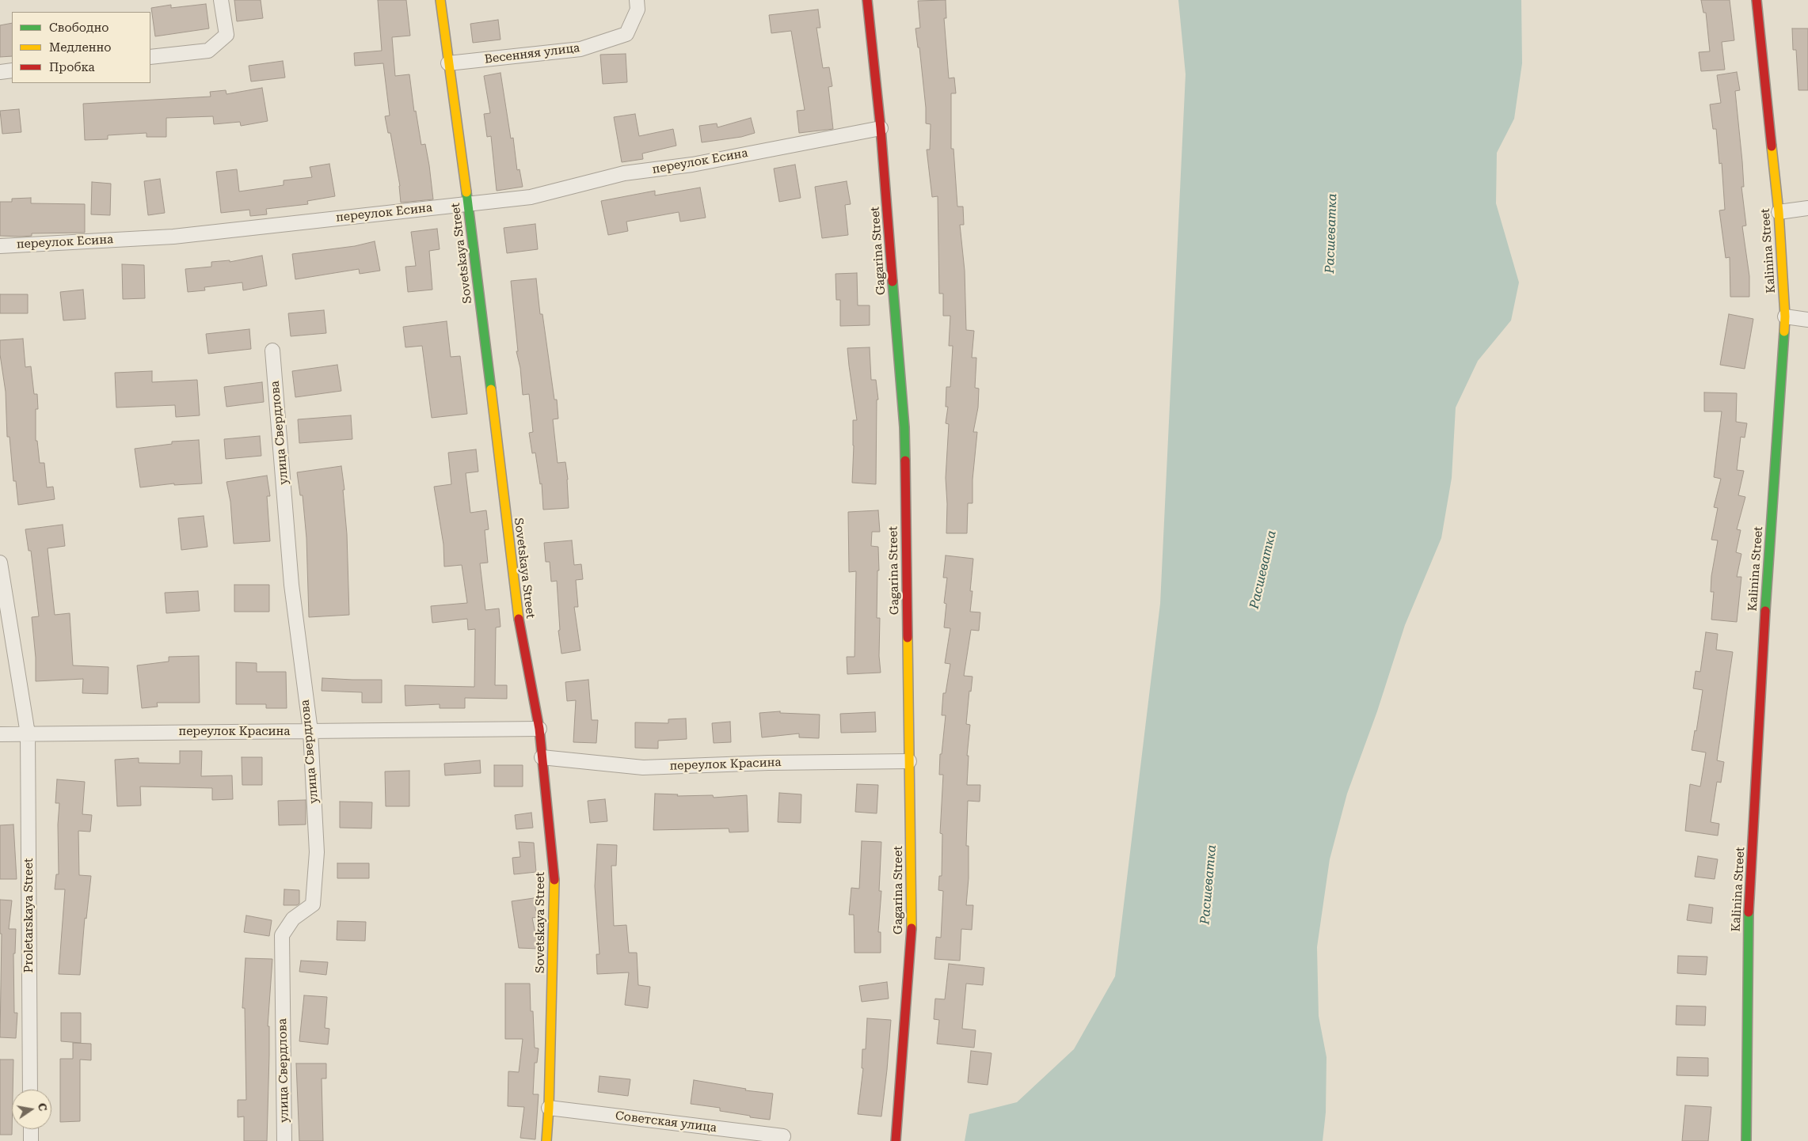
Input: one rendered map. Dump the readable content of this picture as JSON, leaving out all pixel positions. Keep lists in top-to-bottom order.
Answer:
{
  "streets": {
    "street": [
      "Весенняя улица",
      "переулок Есина",
      "Gagarina Street",
      "Kalinina Street",
      "Sovetskaya Street",
      "улица Свердлова",
      "переулок Красина",
      "Proletarskaya Street",
      "Советская улица"
    ]
  },
  "crossings": [
    ["Весенняя улица", "Sovetskaya Street"],
    ["переулок Есина", "Gagarina Street"],
    ["переулок Есина", "Sovetskaya Street"],
    ["Gagarina Street", "переулок Красина"],
    ["Sovetskaya Street", "переулок Красина"],
    ["Sovetskaya Street", "Советская улица"],
    ["улица Свердлова", "переулок Красина"],
    ["переулок Красина", "Proletarskaya Street"]
  ],
  "water": ["Расшеватка"],
  "legend": ["Свободно", "Медленно", "Пробка"],
  "north": "right"
}
